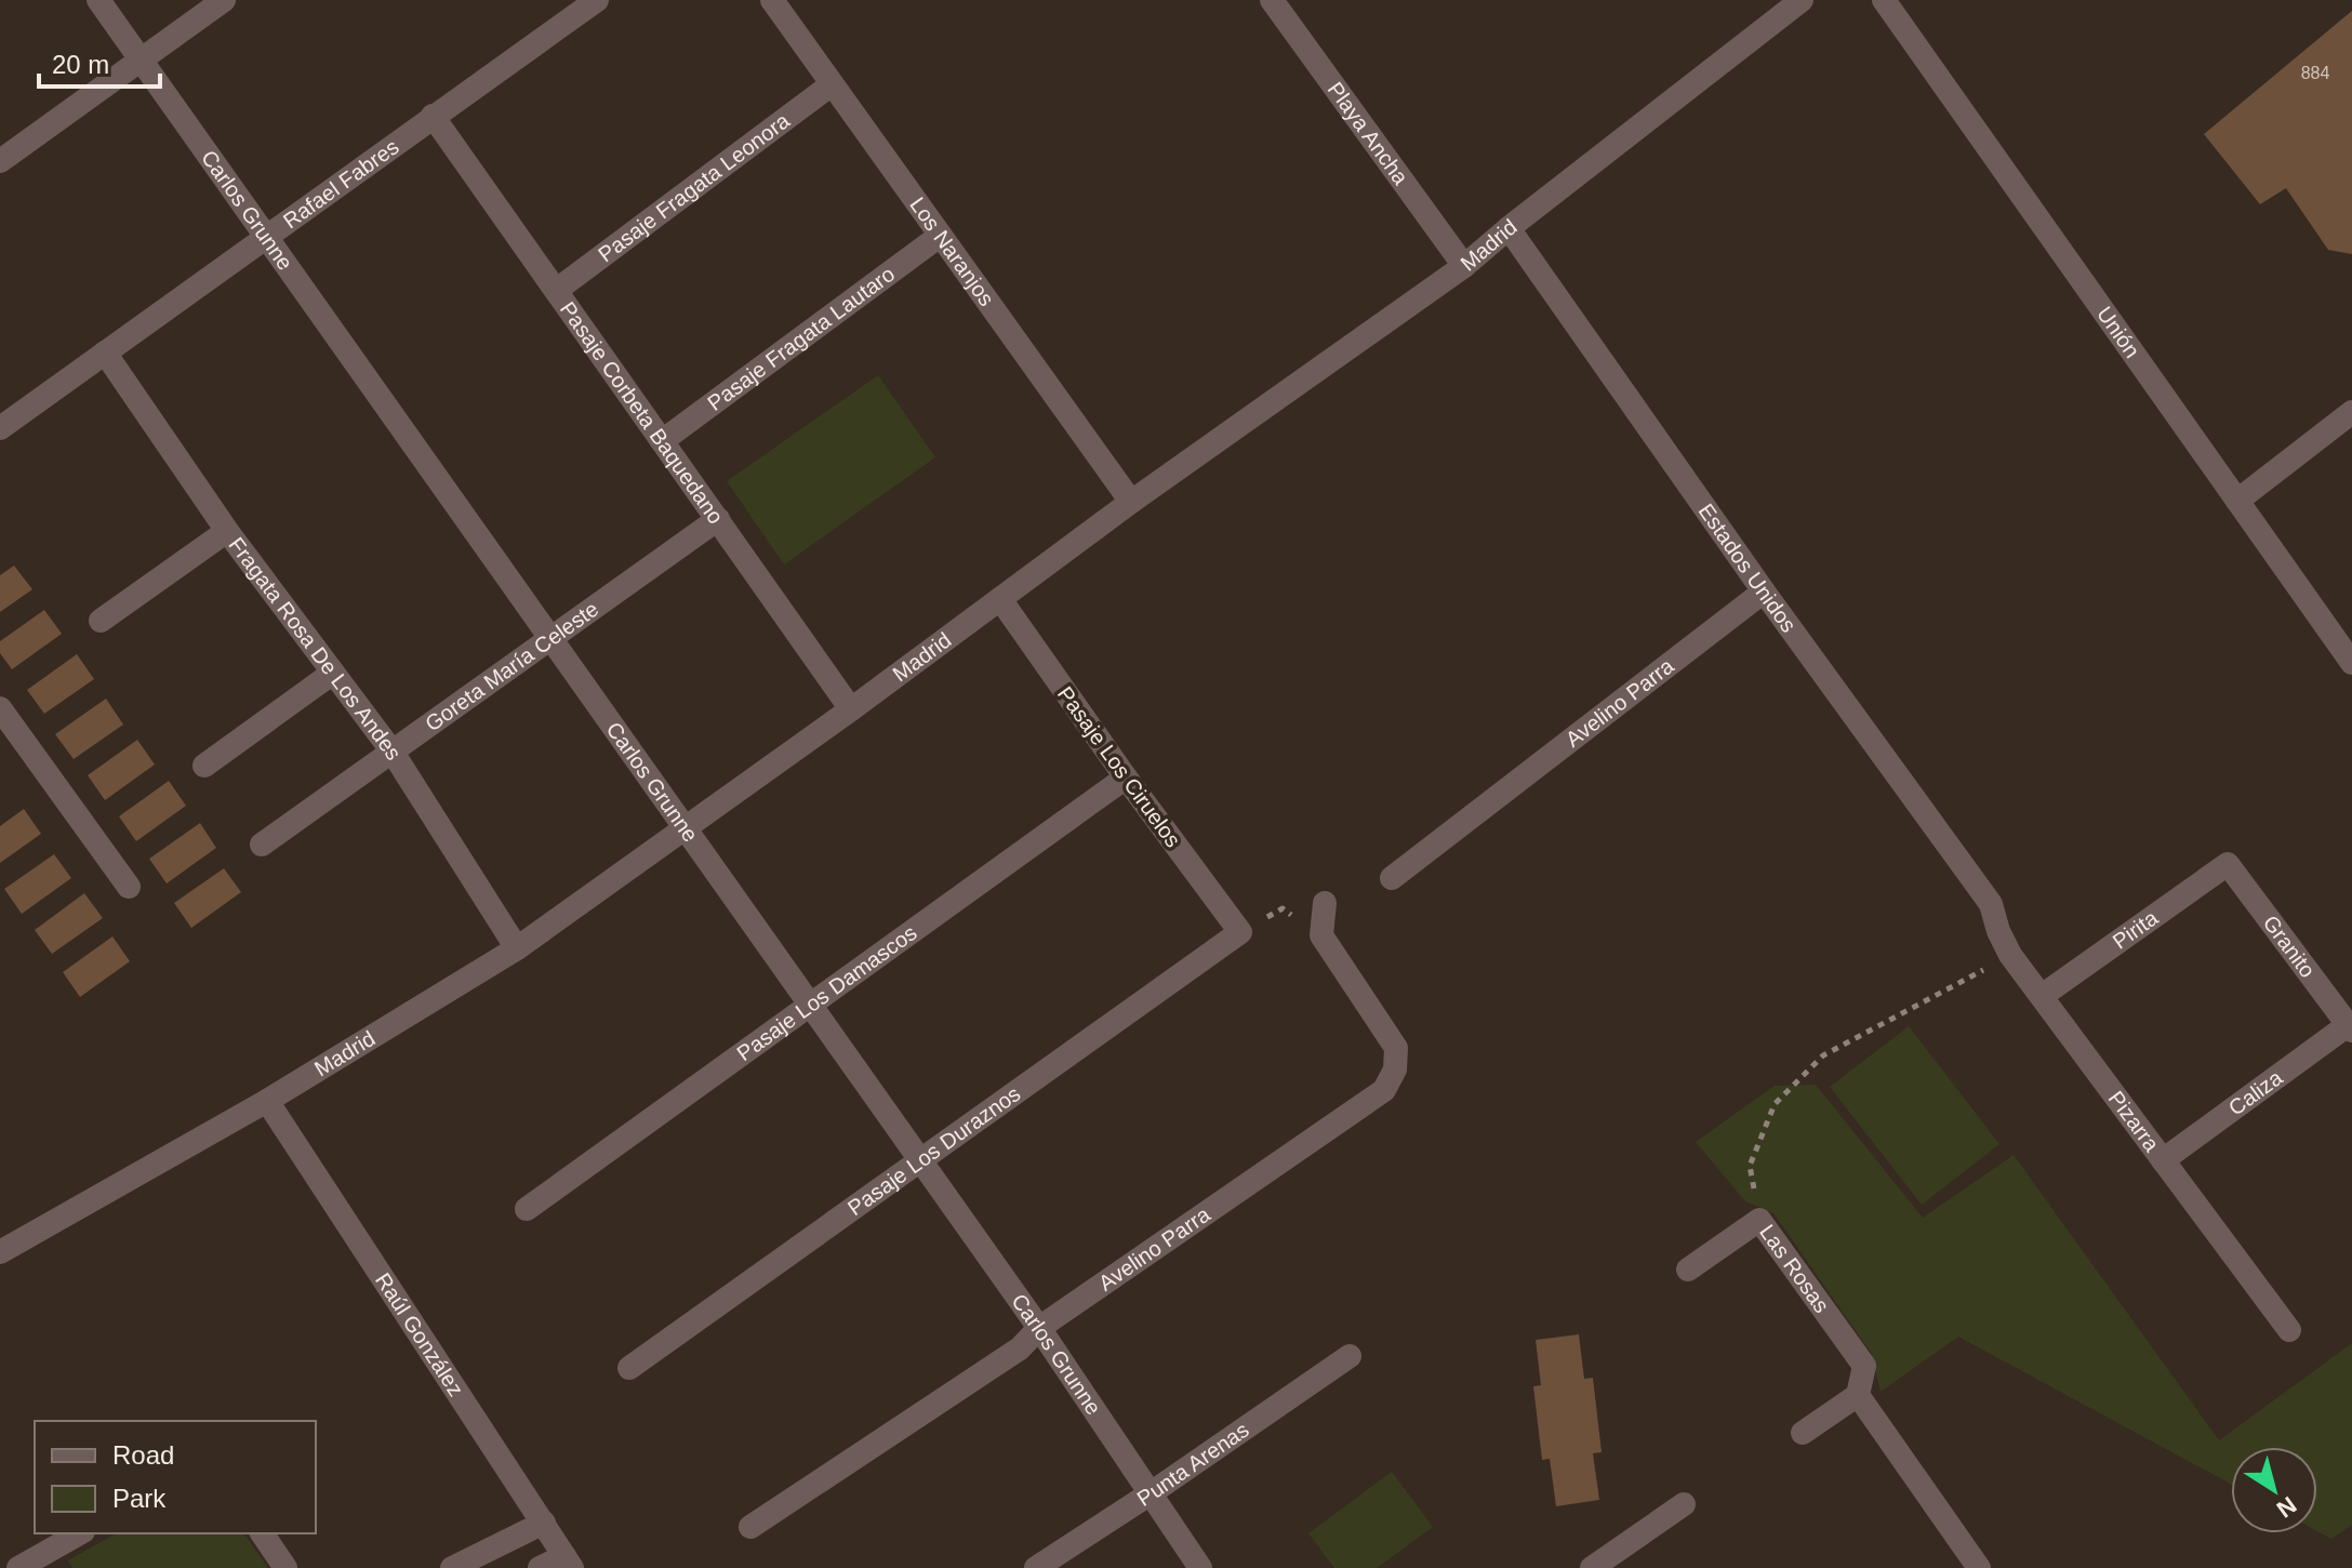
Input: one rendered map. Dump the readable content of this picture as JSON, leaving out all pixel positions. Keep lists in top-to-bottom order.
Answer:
{
  "streets": {
    "street": [
      "Playa Ancha",
      "Rafael Fabres",
      "Pasaje Fragata Leonora",
      "Carlos Grunne",
      "Madrid",
      "Los Naranjos",
      "Unión",
      "Pasaje Fragata Lautaro",
      "Pasaje Corbeta Baquedano",
      "Estados Unidos",
      "Fragata Rosa De Los Andes",
      "Goreta María Celeste",
      "Avelino Parra",
      "Pasaje Los Ciruelos",
      "Pirita",
      "Granito",
      "Pasaje Los Damascos",
      "Caliza",
      "Pizarra",
      "Pasaje Los Duraznos",
      "Las Rosas",
      "Raúl González",
      "Punta Arenas"
    ]
  },
  "crossings": [
    ["Playa Ancha", "Madrid"],
    ["Rafael Fabres", "Carlos Grunne"],
    ["Rafael Fabres", "Pasaje Corbeta Baquedano"],
    ["Rafael Fabres", "Fragata Rosa De Los Andes"],
    ["Pasaje Fragata Leonora", "Los Naranjos"],
    ["Pasaje Fragata Leonora", "Pasaje Corbeta Baquedano"],
    ["Carlos Grunne", "Madrid"],
    ["Carlos Grunne", "Goreta María Celeste"],
    ["Carlos Grunne", "Avelino Parra"],
    ["Carlos Grunne", "Pasaje Los Damascos"],
    ["Carlos Grunne", "Pasaje Los Duraznos"],
    ["Carlos Grunne", "Punta Arenas"],
    ["Madrid", "Los Naranjos"],
    ["Madrid", "Pasaje Corbeta Baquedano"],
    ["Madrid", "Estados Unidos"],
    ["Madrid", "Fragata Rosa De Los Andes"],
    ["Madrid", "Pasaje Los Ciruelos"],
    ["Madrid", "Raúl González"],
    ["Los Naranjos", "Pasaje Fragata Lautaro"],
    ["Pasaje Fragata Lautaro", "Pasaje Corbeta Baquedano"],
    ["Pasaje Corbeta Baquedano", "Goreta María Celeste"],
    ["Estados Unidos", "Avelino Parra"],
    ["Estados Unidos", "Pizarra"],
    ["Fragata Rosa De Los Andes", "Goreta María Celeste"],
    ["Pasaje Los Ciruelos", "Pasaje Los Damascos"],
    ["Pasaje Los Ciruelos", "Pasaje Los Duraznos"],
    ["Pirita", "Granito"],
    ["Pirita", "Pizarra"],
    ["Granito", "Caliza"],
    ["Caliza", "Pizarra"]
  ],
  "house_numbers": ["884"],
  "legend": ["Road", "Park"],
  "scale_bar": "20 m",
  "north": "bottom right"
}
